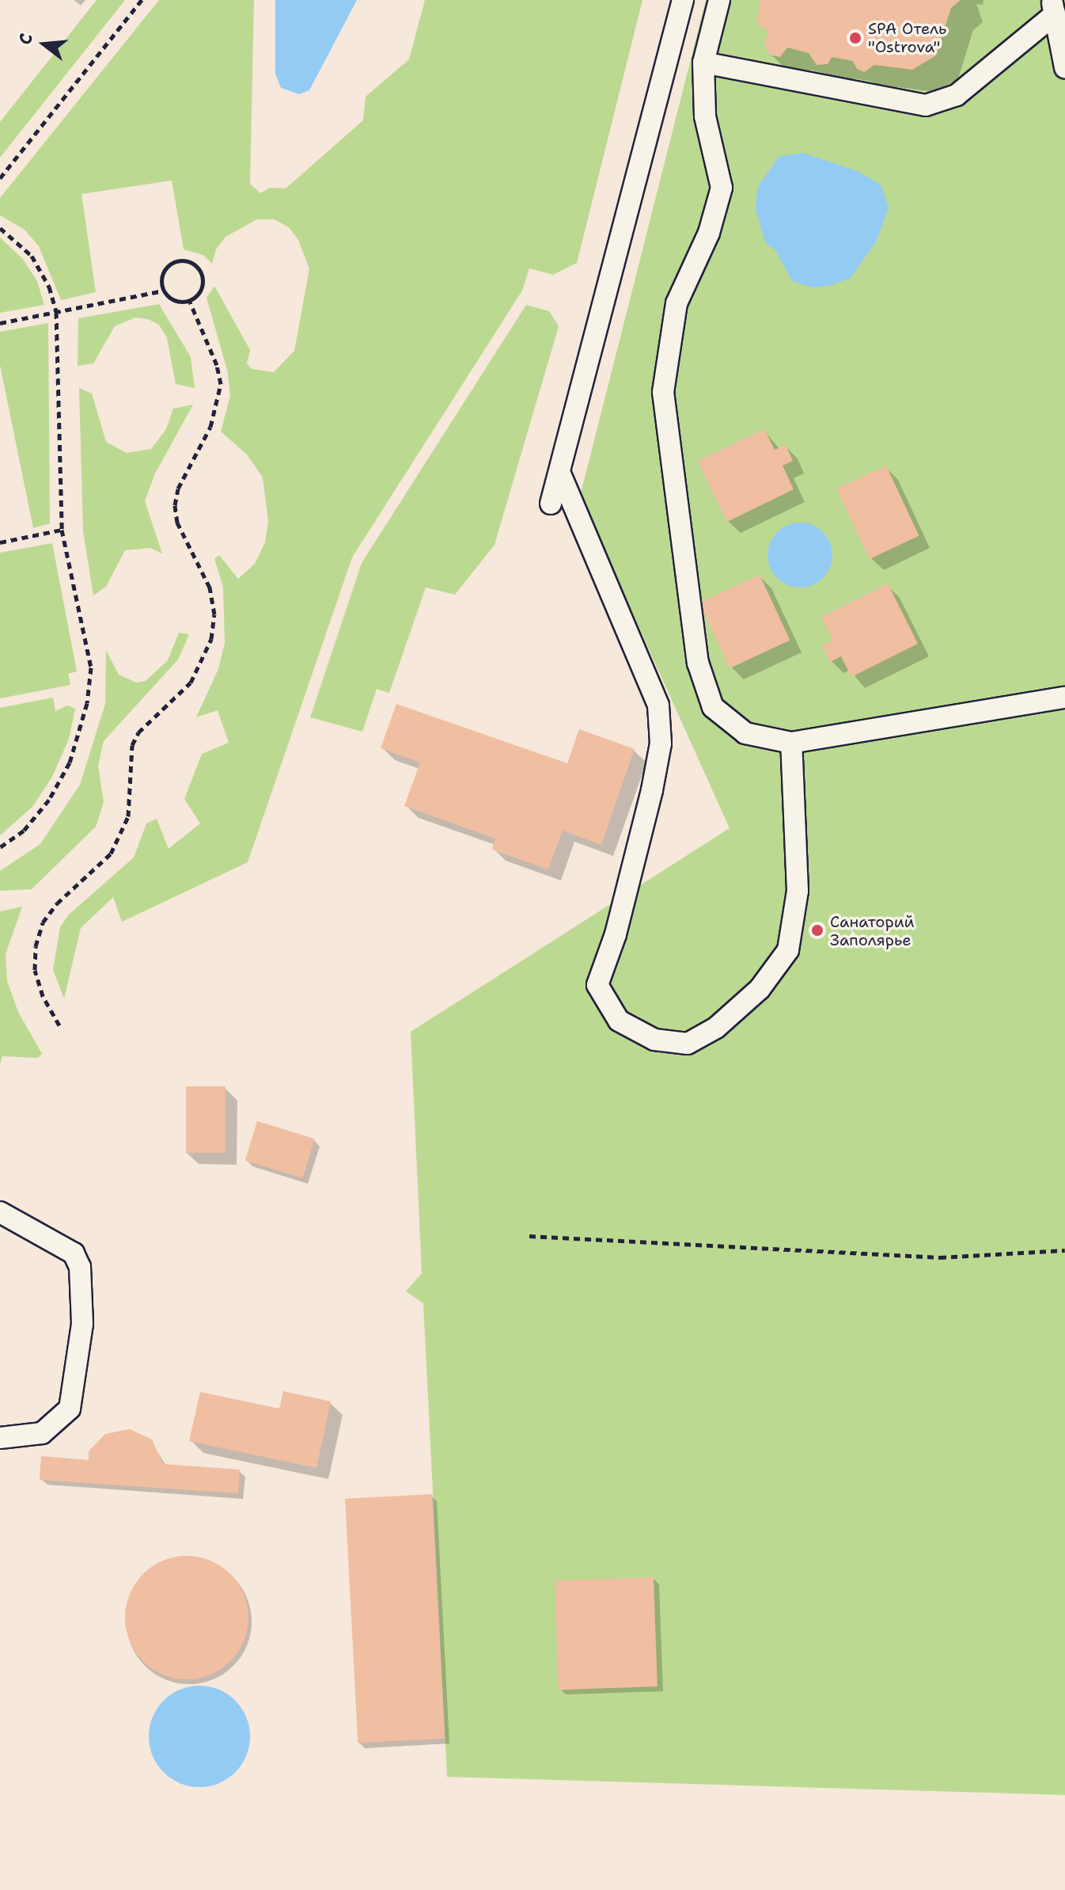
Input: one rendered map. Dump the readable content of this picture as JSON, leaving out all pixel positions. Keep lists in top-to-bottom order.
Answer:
{
  "places": ["SPA Отель \"Ostrova\"", "Санаторий Заполярье"],
  "north": "left"
}
